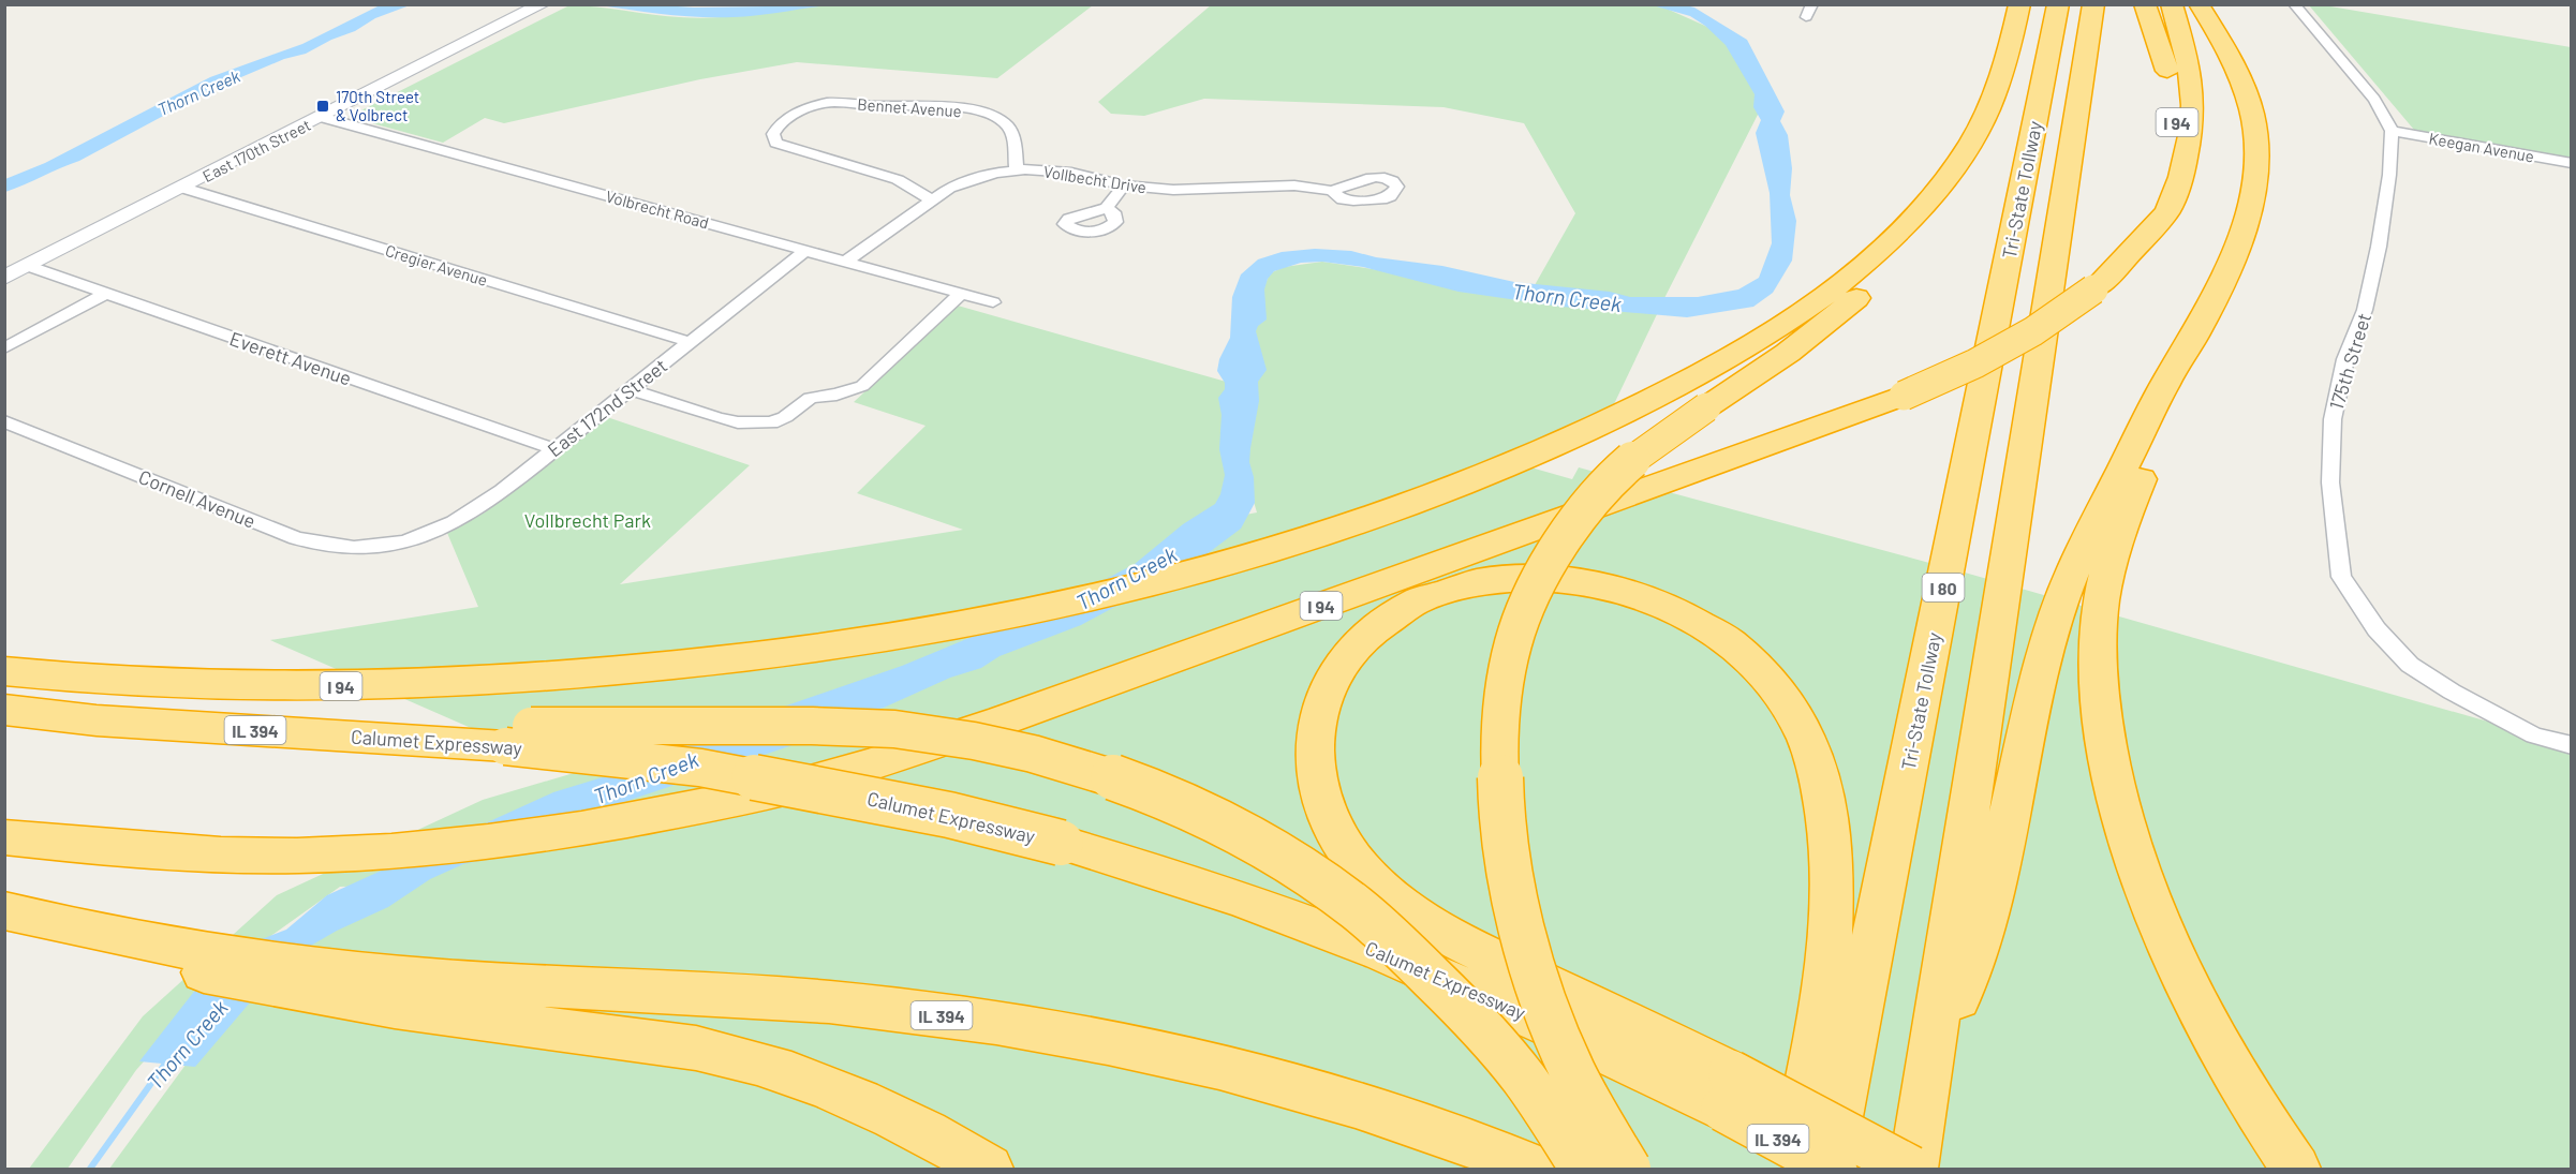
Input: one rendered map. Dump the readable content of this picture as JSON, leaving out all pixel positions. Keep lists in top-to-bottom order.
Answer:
{
  "streets": {
    "highway": [
      "I 94",
      "Tri-State Tollway",
      "I 80",
      "IL 394",
      "Calumet Expressway"
    ],
    "street": [
      "Bennet Avenue",
      "Keegan Avenue",
      "East 170th Street",
      "Vollbecht Drive",
      "Volbrecht Road",
      "Cregier Avenue",
      "Everett Avenue",
      "175th Street",
      "East 172nd Street",
      "Cornell Avenue"
    ]
  },
  "crossings": [
    ["Bennet Avenue", "Vollbecht Drive"],
    ["Keegan Avenue", "175th Street"],
    ["East 170th Street", "Volbrecht Road"],
    ["East 170th Street", "Cregier Avenue"],
    ["East 170th Street", "Everett Avenue"],
    ["Vollbecht Drive", "Volbrecht Road"],
    ["Volbrecht Road", "East 172nd Street"],
    ["Cregier Avenue", "East 172nd Street"],
    ["Everett Avenue", "East 172nd Street"],
    ["East 172nd Street", "Cornell Avenue"]
  ],
  "water": ["Thorn Creek"],
  "parks": ["Vollbrecht Park"],
  "places": {
    "transit": ["170th Street & Volbrect"]
  }
}
